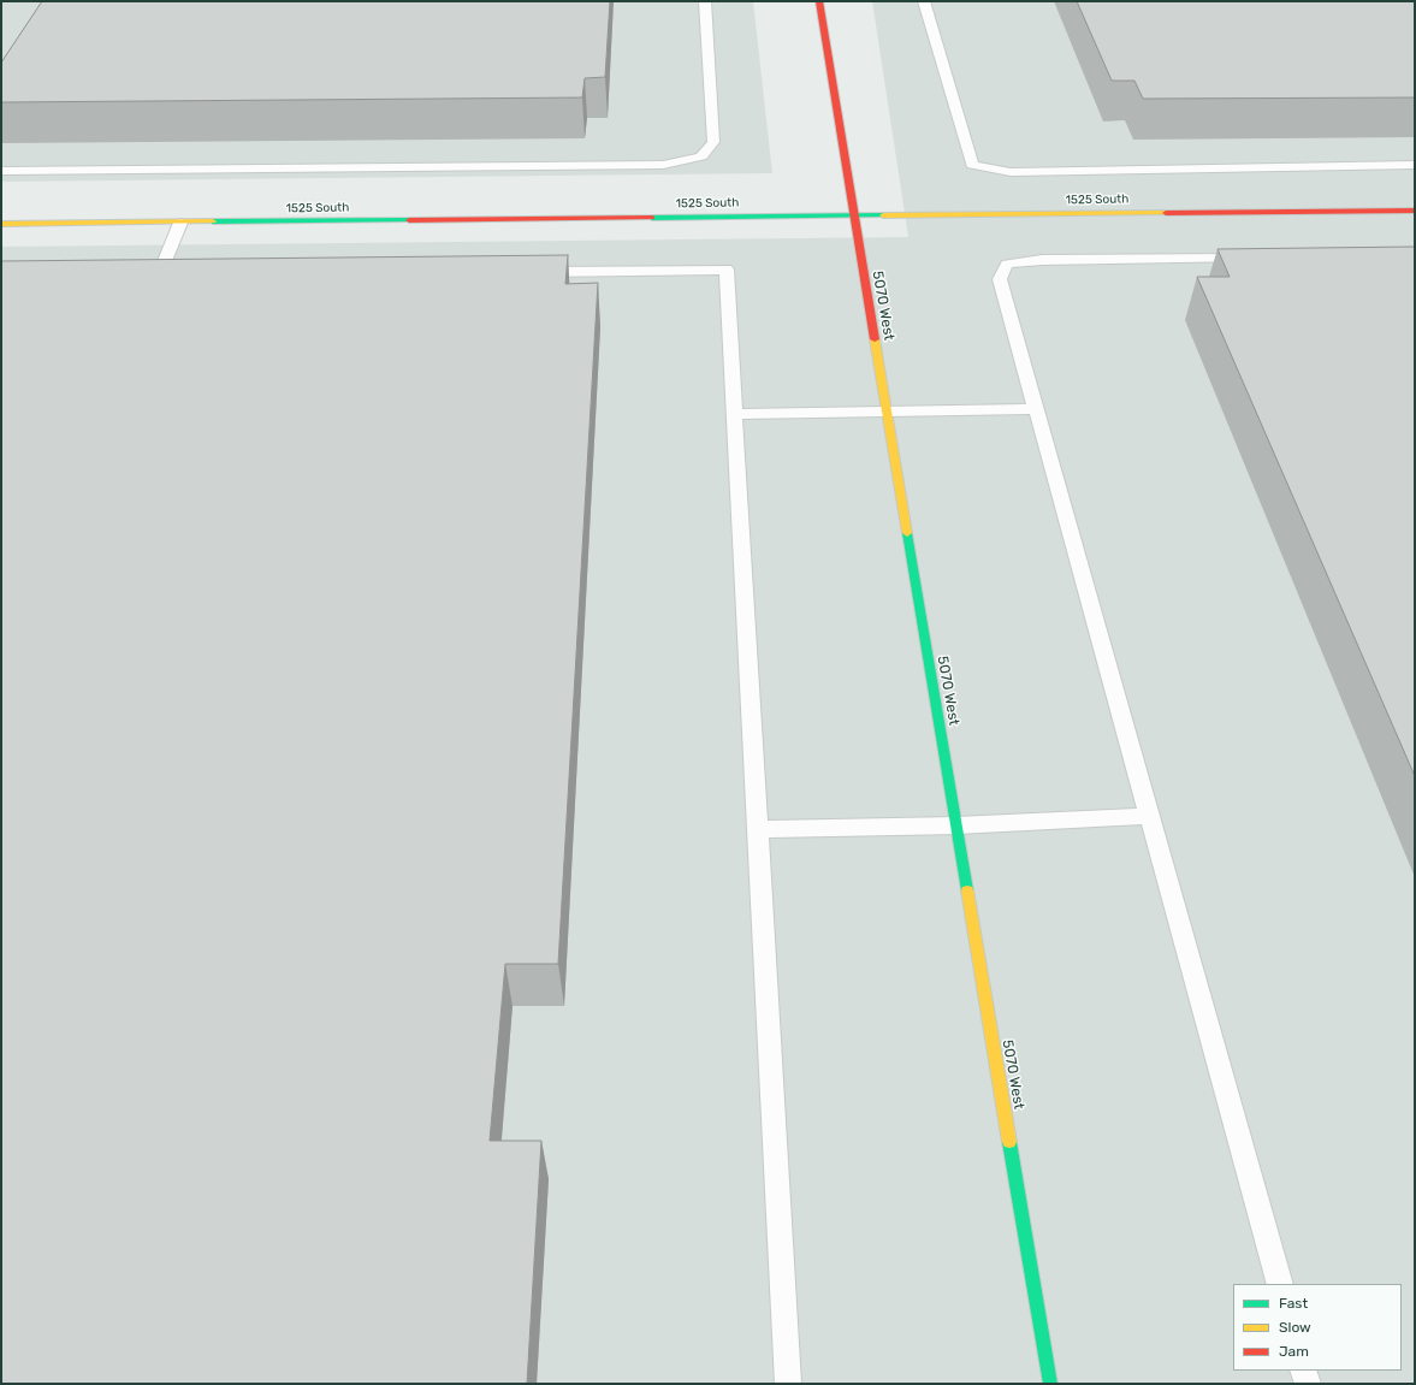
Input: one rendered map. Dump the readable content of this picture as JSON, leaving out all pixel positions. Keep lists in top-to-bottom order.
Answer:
{
  "streets": {
    "street": ["1525 South", "5070 West"]
  },
  "crossings": [
    ["1525 South", "5070 West"]
  ],
  "legend": ["Fast", "Slow", "Jam"]
}
